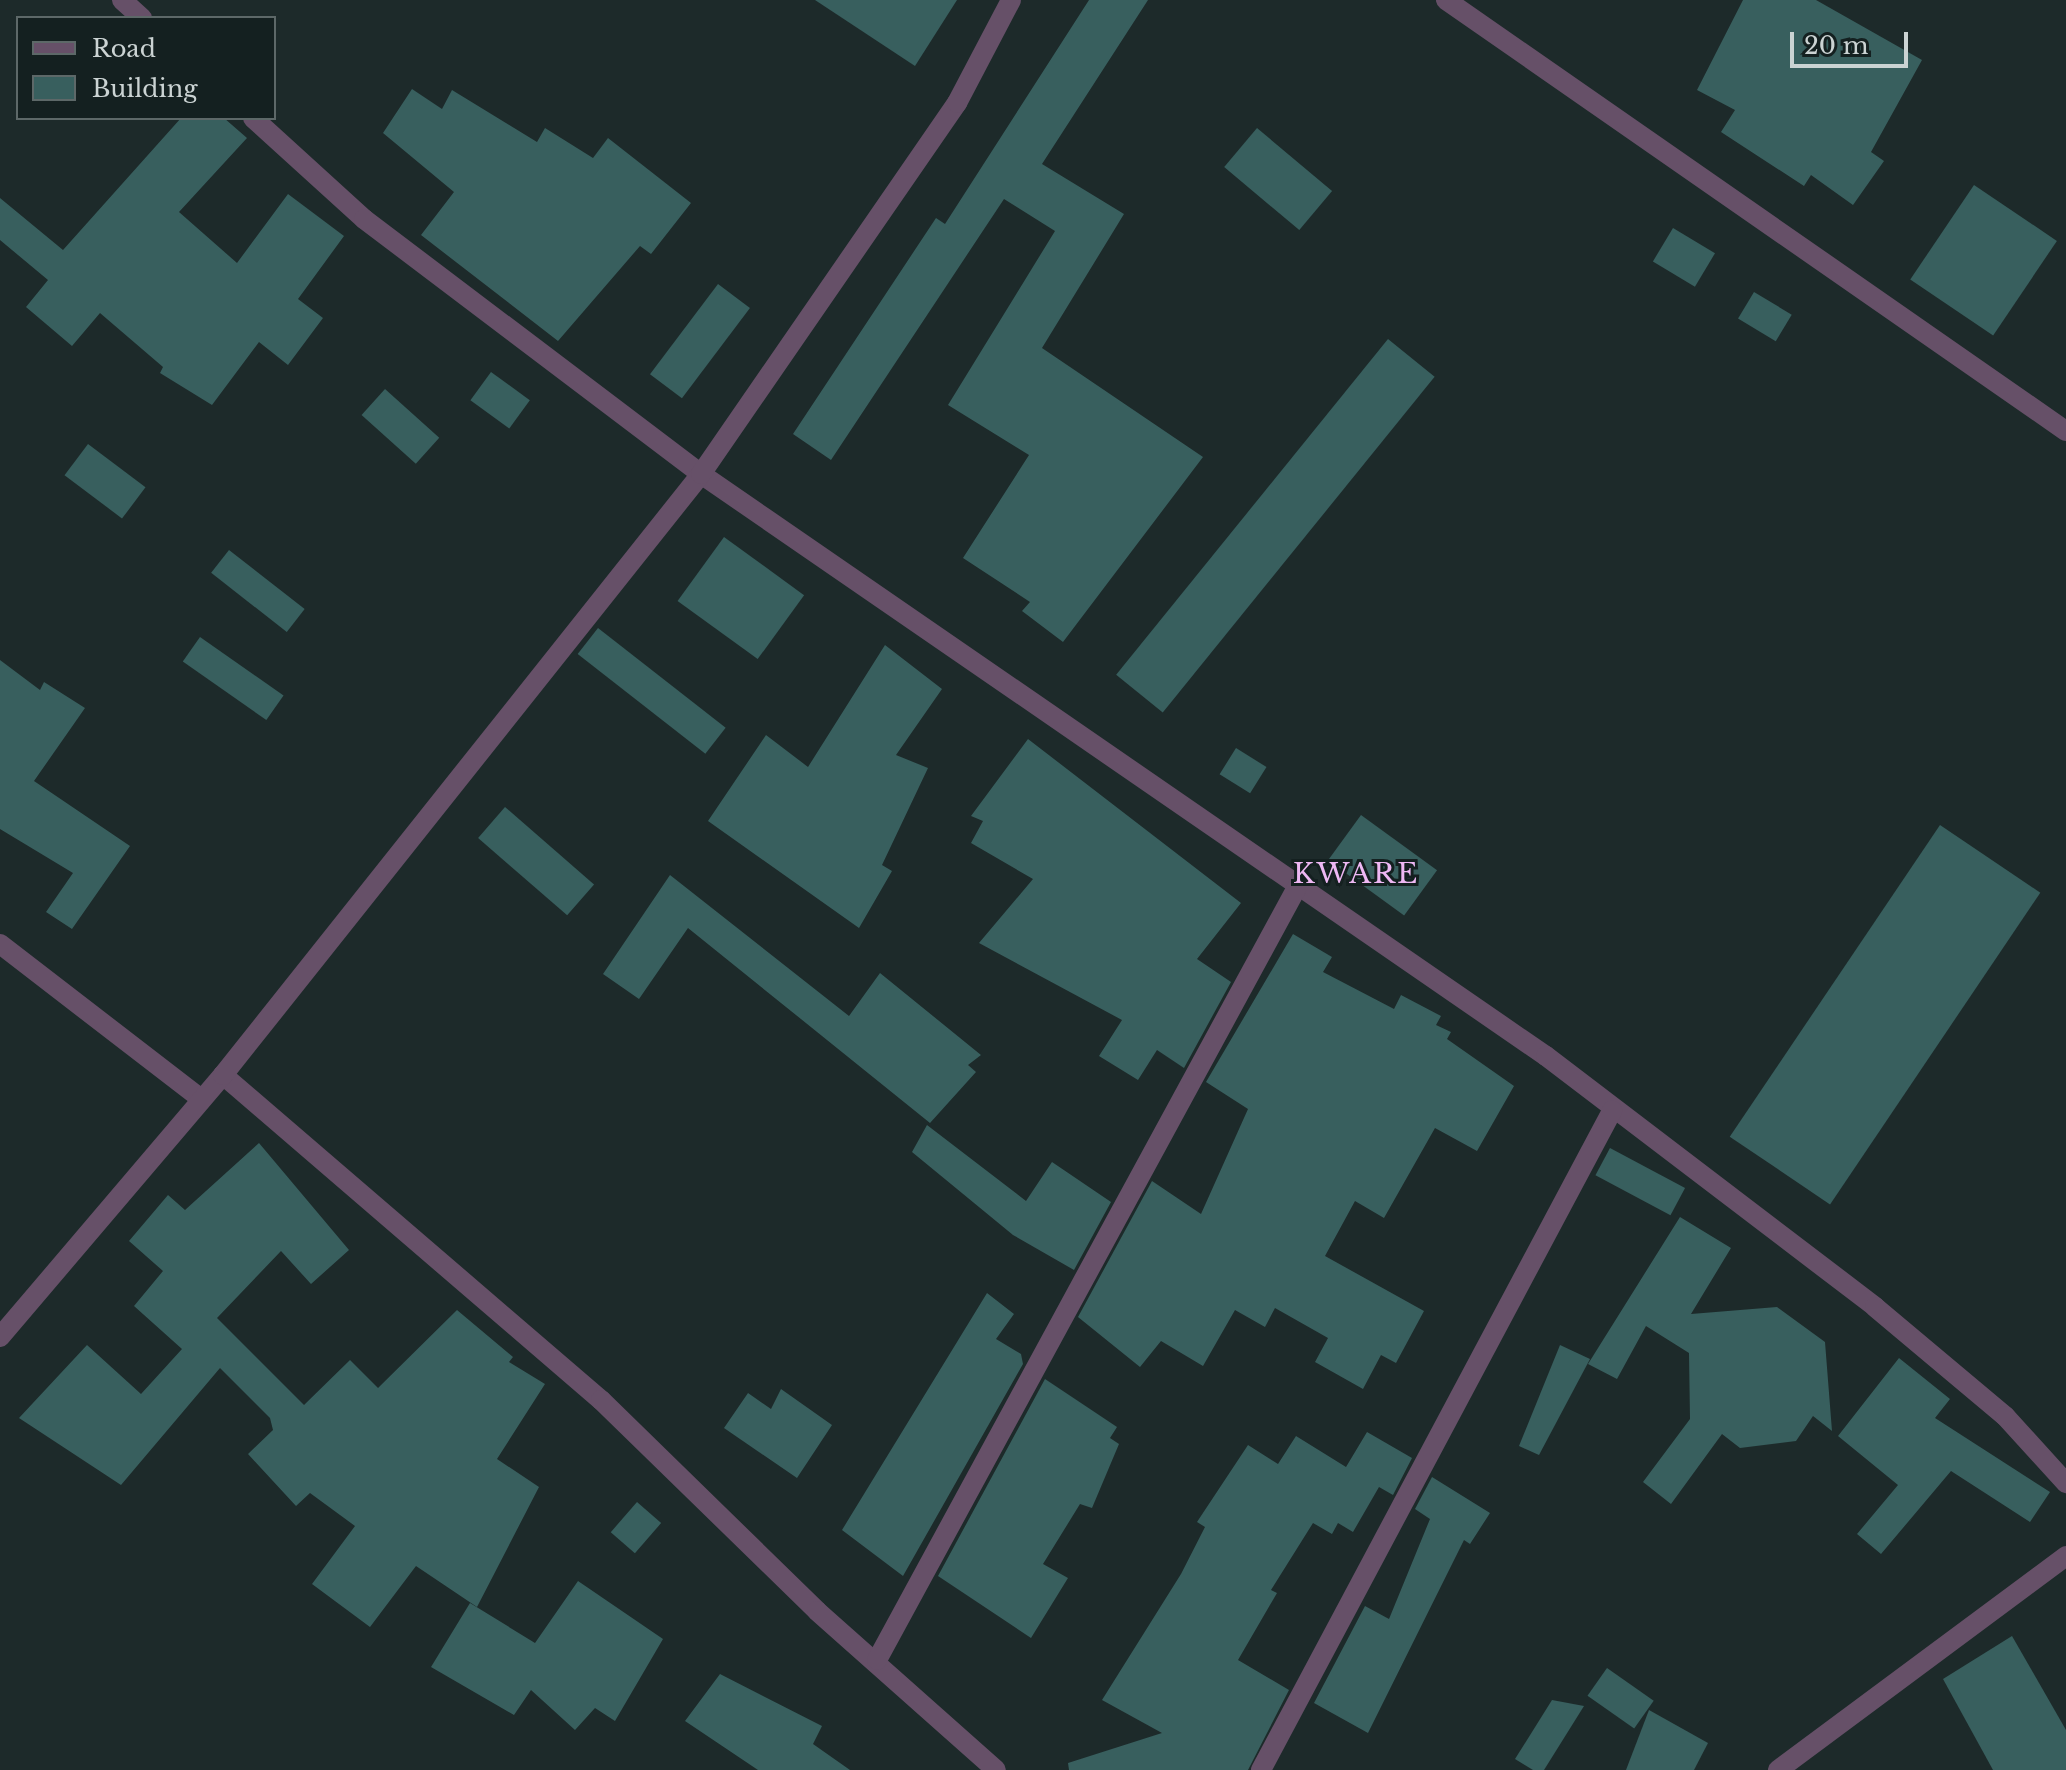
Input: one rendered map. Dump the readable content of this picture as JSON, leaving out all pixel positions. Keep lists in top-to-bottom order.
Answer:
{
  "districts": ["KWARE"],
  "legend": ["Road", "Building"],
  "scale_bar": "20 m"
}
